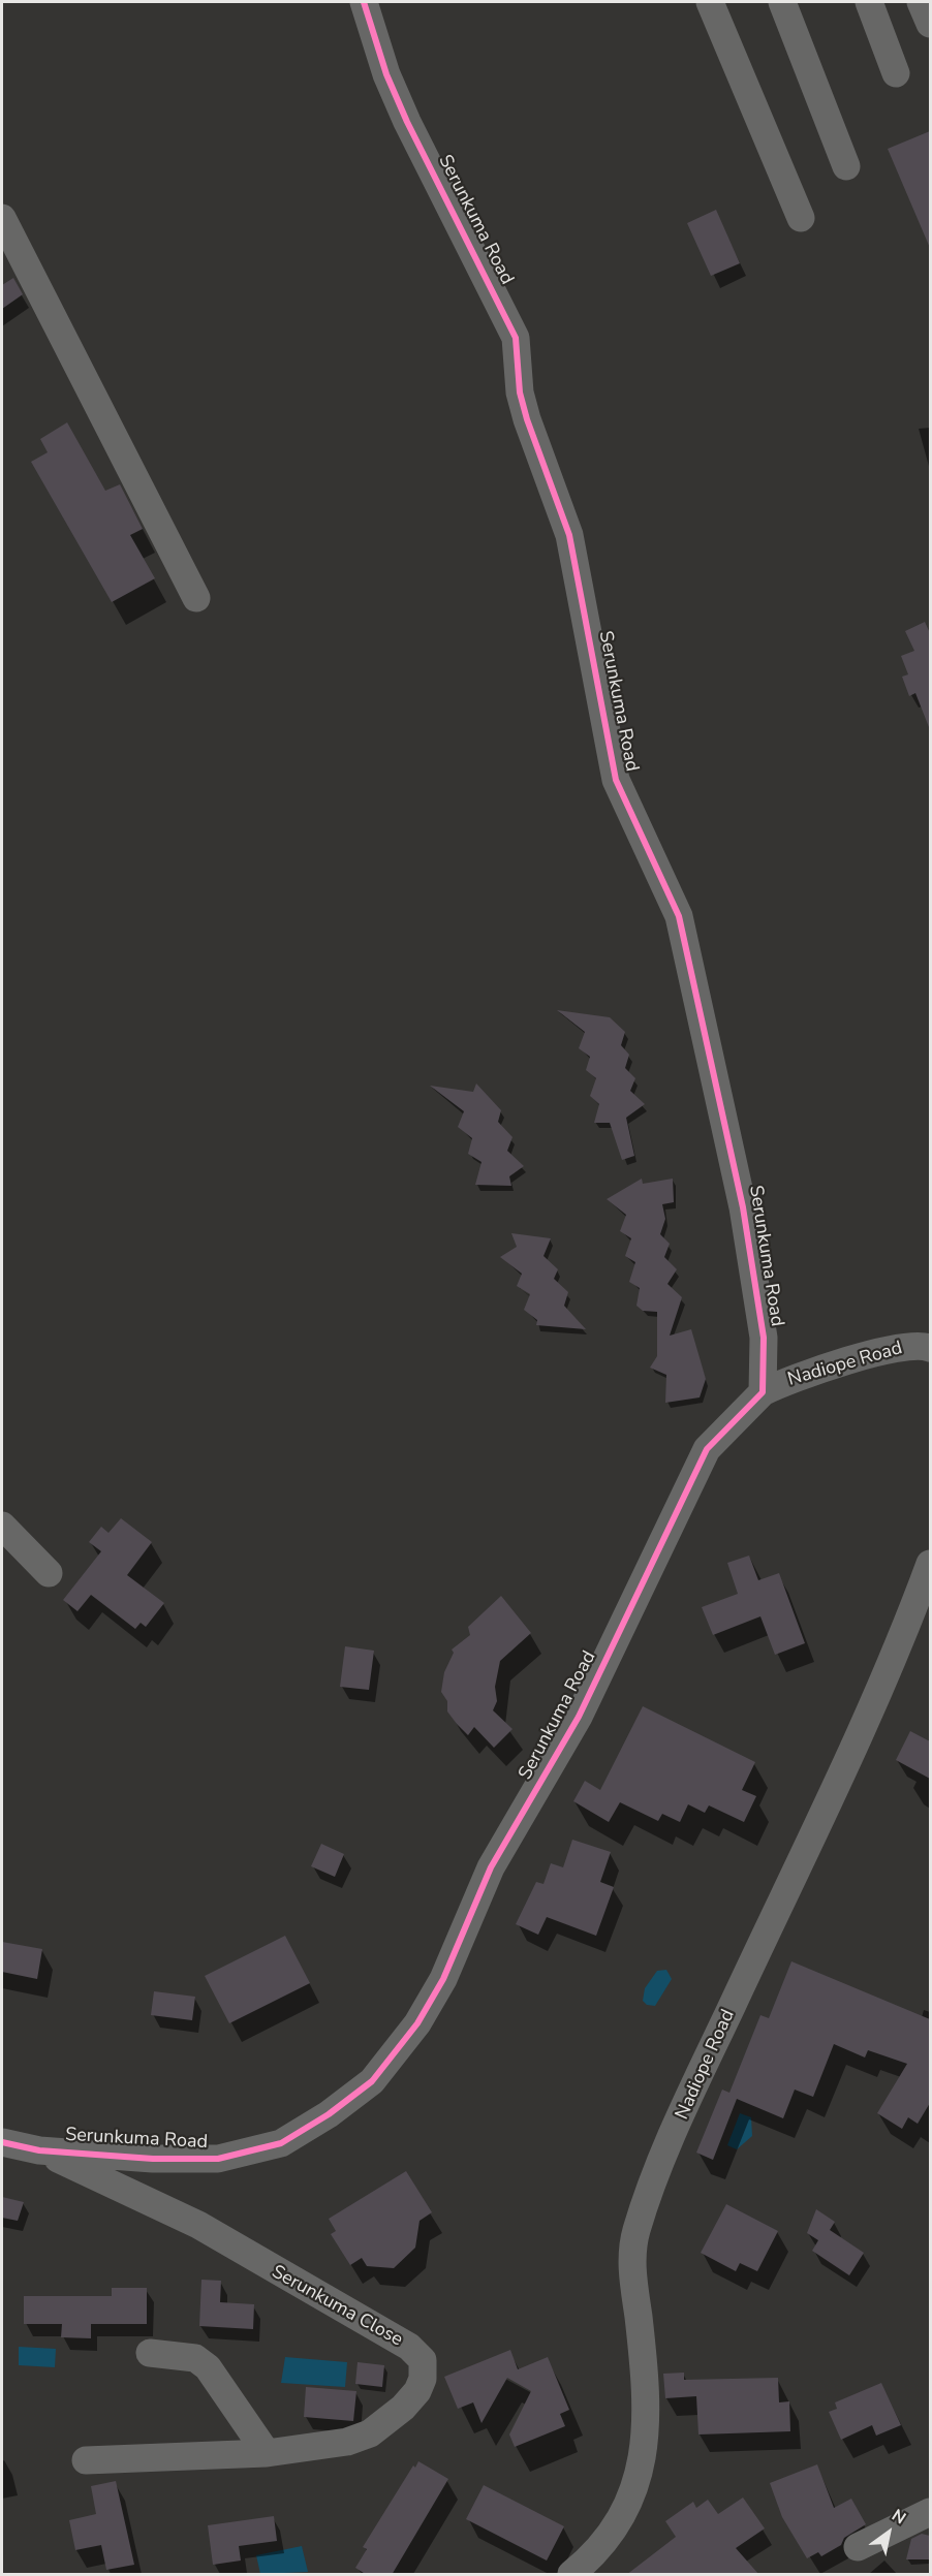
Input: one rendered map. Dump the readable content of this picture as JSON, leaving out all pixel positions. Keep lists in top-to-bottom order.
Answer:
{
  "streets": {
    "street": ["Serunkuma Road", "Nadiope Road", "Serunkuma Close"]
  },
  "crossings": [
    ["Serunkuma Road", "Nadiope Road"],
    ["Serunkuma Road", "Serunkuma Close"]
  ],
  "north": "top right"
}
